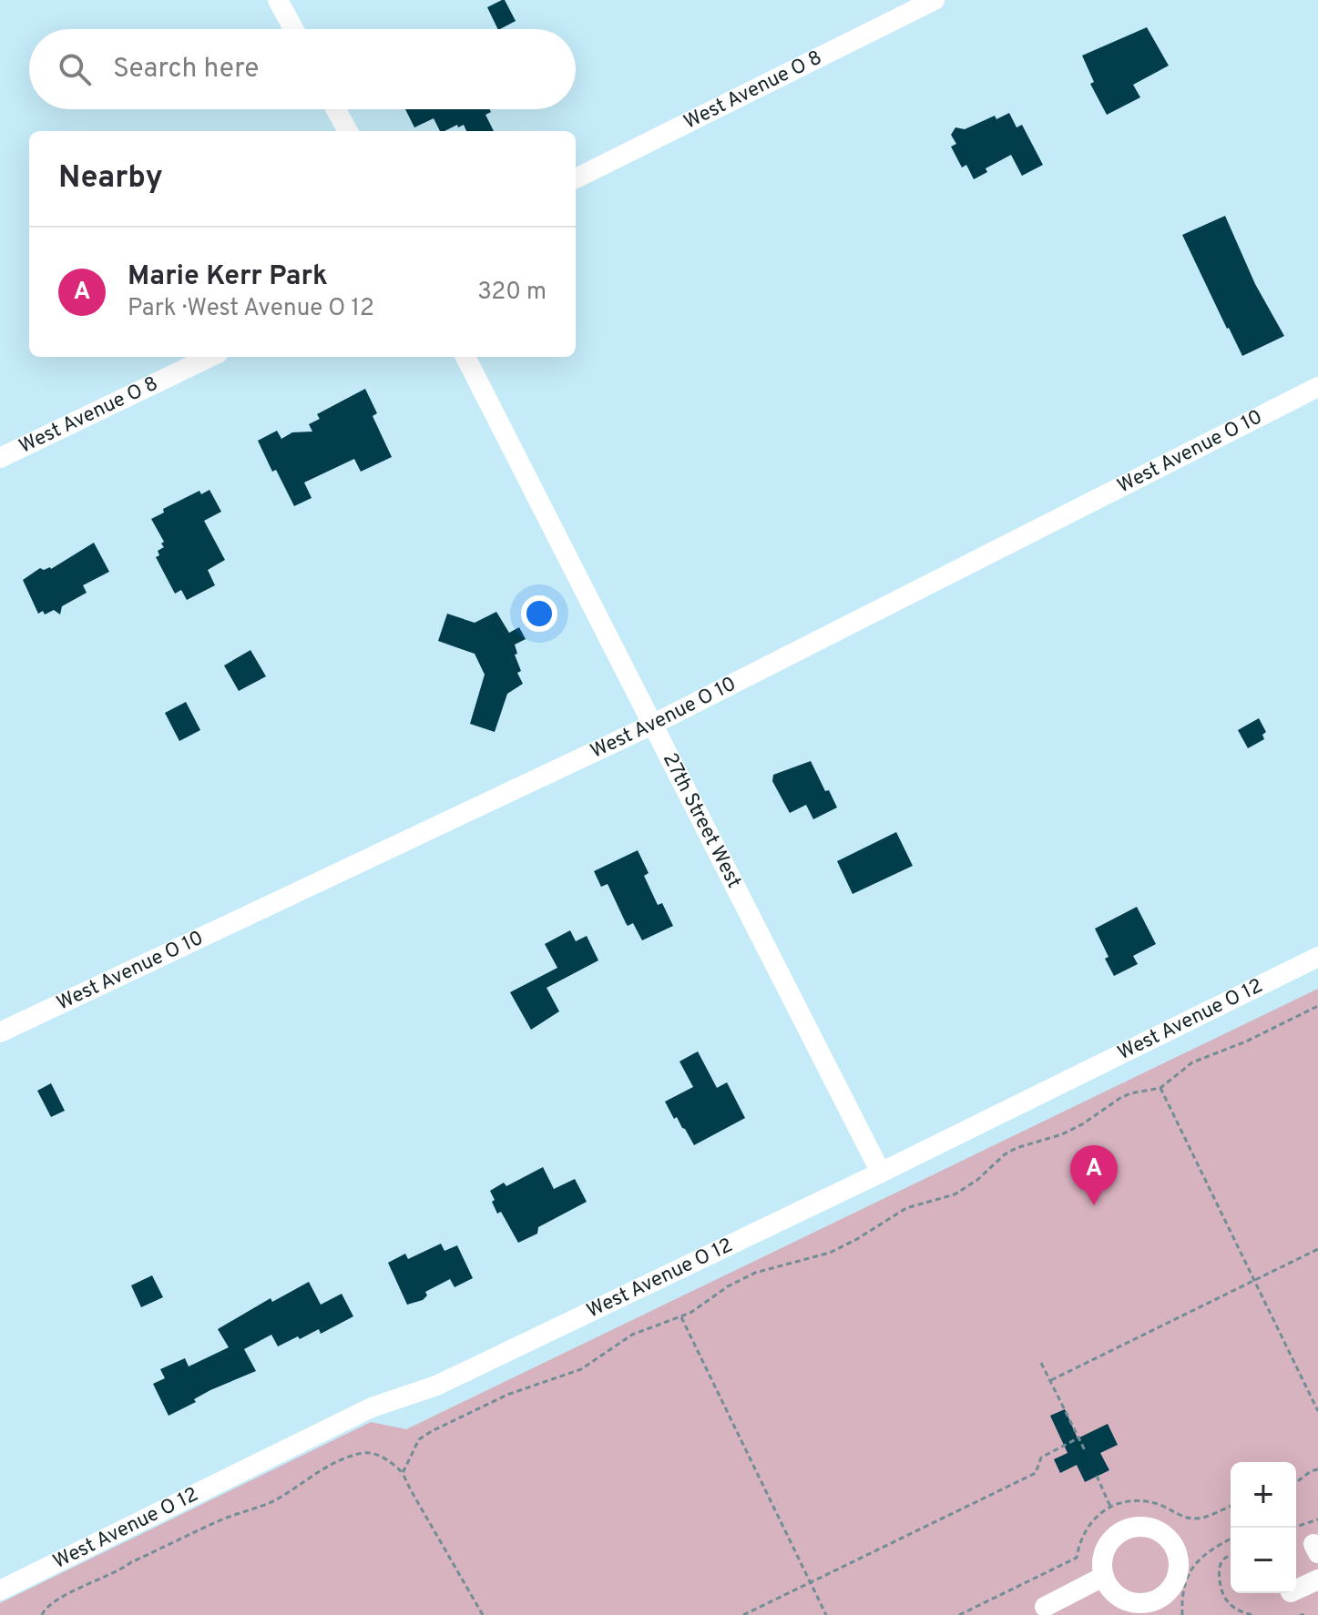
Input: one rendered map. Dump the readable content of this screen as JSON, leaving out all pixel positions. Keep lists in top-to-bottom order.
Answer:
{
  "streets": {
    "street": [
      "West Avenue O 8",
      "West Avenue O 10",
      "27th Street West",
      "West Avenue O 12"
    ]
  },
  "crossings": [
    ["West Avenue O 10", "27th Street West"],
    ["27th Street West", "West Avenue O 12"]
  ],
  "page": {
    "search": "Search here",
    "heading": "Nearby",
    "list": [
      {
        "mark": "A",
        "name": "Marie Kerr Park",
        "note": "Park · West Avenue O 12",
        "value": "320 m"
      }
    ],
    "pins": "A",
    "map_buttons": ["+", "−"]
  }
}
